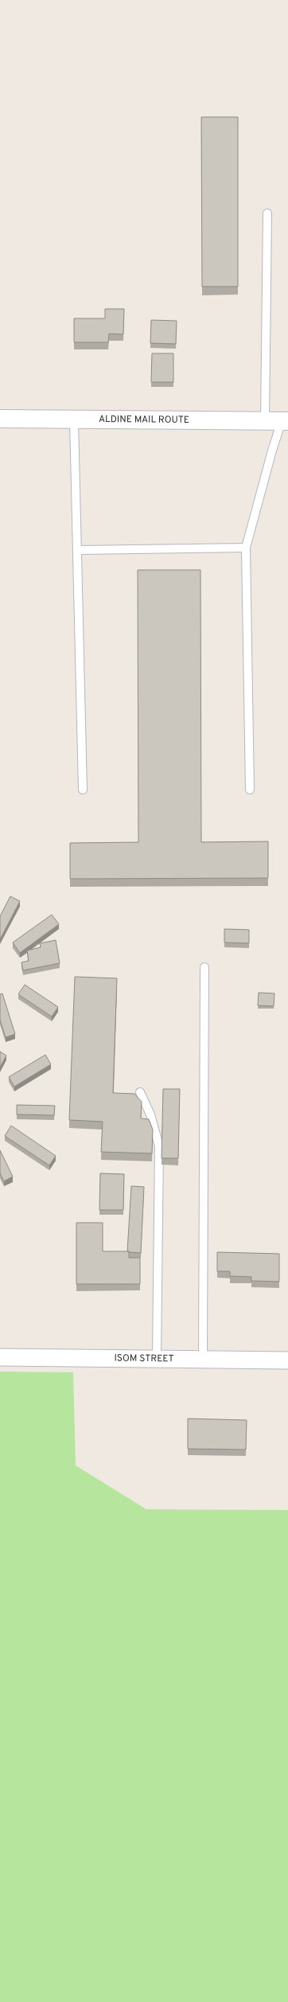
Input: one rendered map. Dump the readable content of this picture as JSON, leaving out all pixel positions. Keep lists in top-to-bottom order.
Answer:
{
  "streets": {
    "main road": ["ALDINE MAIL ROUTE"],
    "street": ["ISOM STREET"]
  }
}
